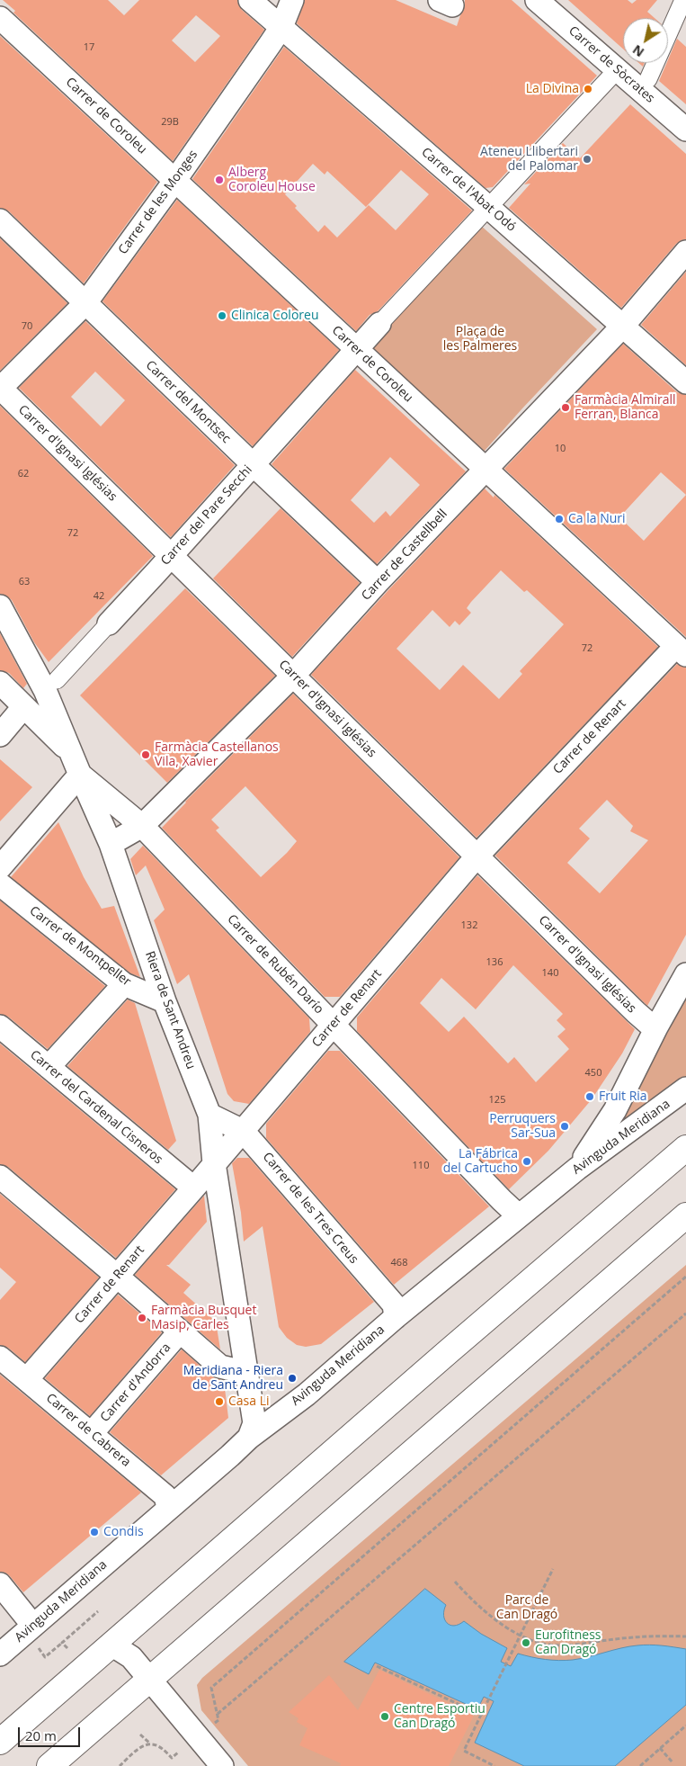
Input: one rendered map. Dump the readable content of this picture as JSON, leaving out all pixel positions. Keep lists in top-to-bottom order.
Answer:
{
  "streets": {
    "street": [
      "Carrer de Sòcrates",
      "Carrer de Coroleu",
      "Carrer de l'Abat Odó",
      "Carrer de les Monges",
      "Carrer del Montsec",
      "Carrer d'Ignasi Iglésias",
      "Carrer del Pare Secchi",
      "Carrer de Castellbell",
      "Carrer de Renart",
      "Carrer de Montpeller",
      "Carrer de Rubén Darío",
      "Riera de Sant Andreu",
      "Carrer del Cardenal Cisneros",
      "Avinguda Meridiana",
      "Carrer de les Tres Creus",
      "Carrer d'Andorra",
      "Carrer de Cabrera"
    ]
  },
  "crossings": [
    ["Carrer de Coroleu", "Carrer de les Monges"],
    ["Carrer de Coroleu", "Carrer del Pare Secchi"],
    ["Carrer de Coroleu", "Carrer de Castellbell"],
    ["Carrer de Coroleu", "Carrer de Renart"],
    ["Carrer de l'Abat Odó", "Carrer de les Monges"],
    ["Carrer de l'Abat Odó", "Carrer de Castellbell"],
    ["Carrer de les Monges", "Carrer del Montsec"],
    ["Carrer de les Monges", "Carrer d'Ignasi Iglésias"],
    ["Carrer del Montsec", "Carrer del Pare Secchi"],
    ["Carrer del Montsec", "Carrer de Castellbell"],
    ["Carrer d'Ignasi Iglésias", "Carrer del Pare Secchi"],
    ["Carrer d'Ignasi Iglésias", "Carrer de Castellbell"],
    ["Carrer d'Ignasi Iglésias", "Carrer de Renart"],
    ["Carrer de Castellbell", "Carrer de Rubén Darío"],
    ["Carrer de Castellbell", "Riera de Sant Andreu"],
    ["Carrer de Renart", "Carrer de Rubén Darío"],
    ["Carrer de Renart", "Riera de Sant Andreu"],
    ["Carrer de Renart", "Carrer del Cardenal Cisneros"],
    ["Carrer de Renart", "Carrer de les Tres Creus"],
    ["Carrer de Renart", "Carrer de Cabrera"],
    ["Carrer de Montpeller", "Riera de Sant Andreu"],
    ["Carrer de Rubén Darío", "Riera de Sant Andreu"],
    ["Carrer de Rubén Darío", "Avinguda Meridiana"],
    ["Riera de Sant Andreu", "Avinguda Meridiana"],
    ["Riera de Sant Andreu", "Carrer de les Tres Creus"],
    ["Avinguda Meridiana", "Carrer de les Tres Creus"],
    ["Avinguda Meridiana", "Carrer de Cabrera"],
    ["Carrer d'Andorra", "Carrer de Cabrera"]
  ],
  "parks": ["Plaça de les Palmeres", "Parc de Can Dragó"],
  "places": [
    "La Divina",
    "Ateneu Llibertari del Palomar",
    "Alberg Coroleu House",
    "Clinica Coloreu",
    "Farmàcia Almirall Ferran, Blanca",
    "Ca la Nuri",
    "Farmàcia Castellanos Vila, Xavier",
    "Fruit Ria",
    "Perruquers Sar-Sua",
    "La Fábrica del Cartucho",
    "Farmàcia Busquet Masip, Carles",
    "Meridiana - Riera de Sant Andreu",
    "Casa Li",
    "Condis",
    "Eurofitness Can Dragó",
    "Centre Esportiu Can Dragó"
  ],
  "house_numbers": [
    "17",
    "29B",
    "70",
    "10",
    "62",
    "72",
    "63",
    "42",
    "72",
    "132",
    "136",
    "140",
    "450",
    "125",
    "110",
    "468"
  ],
  "scale_bar": "20 m",
  "north": "bottom left"
}
